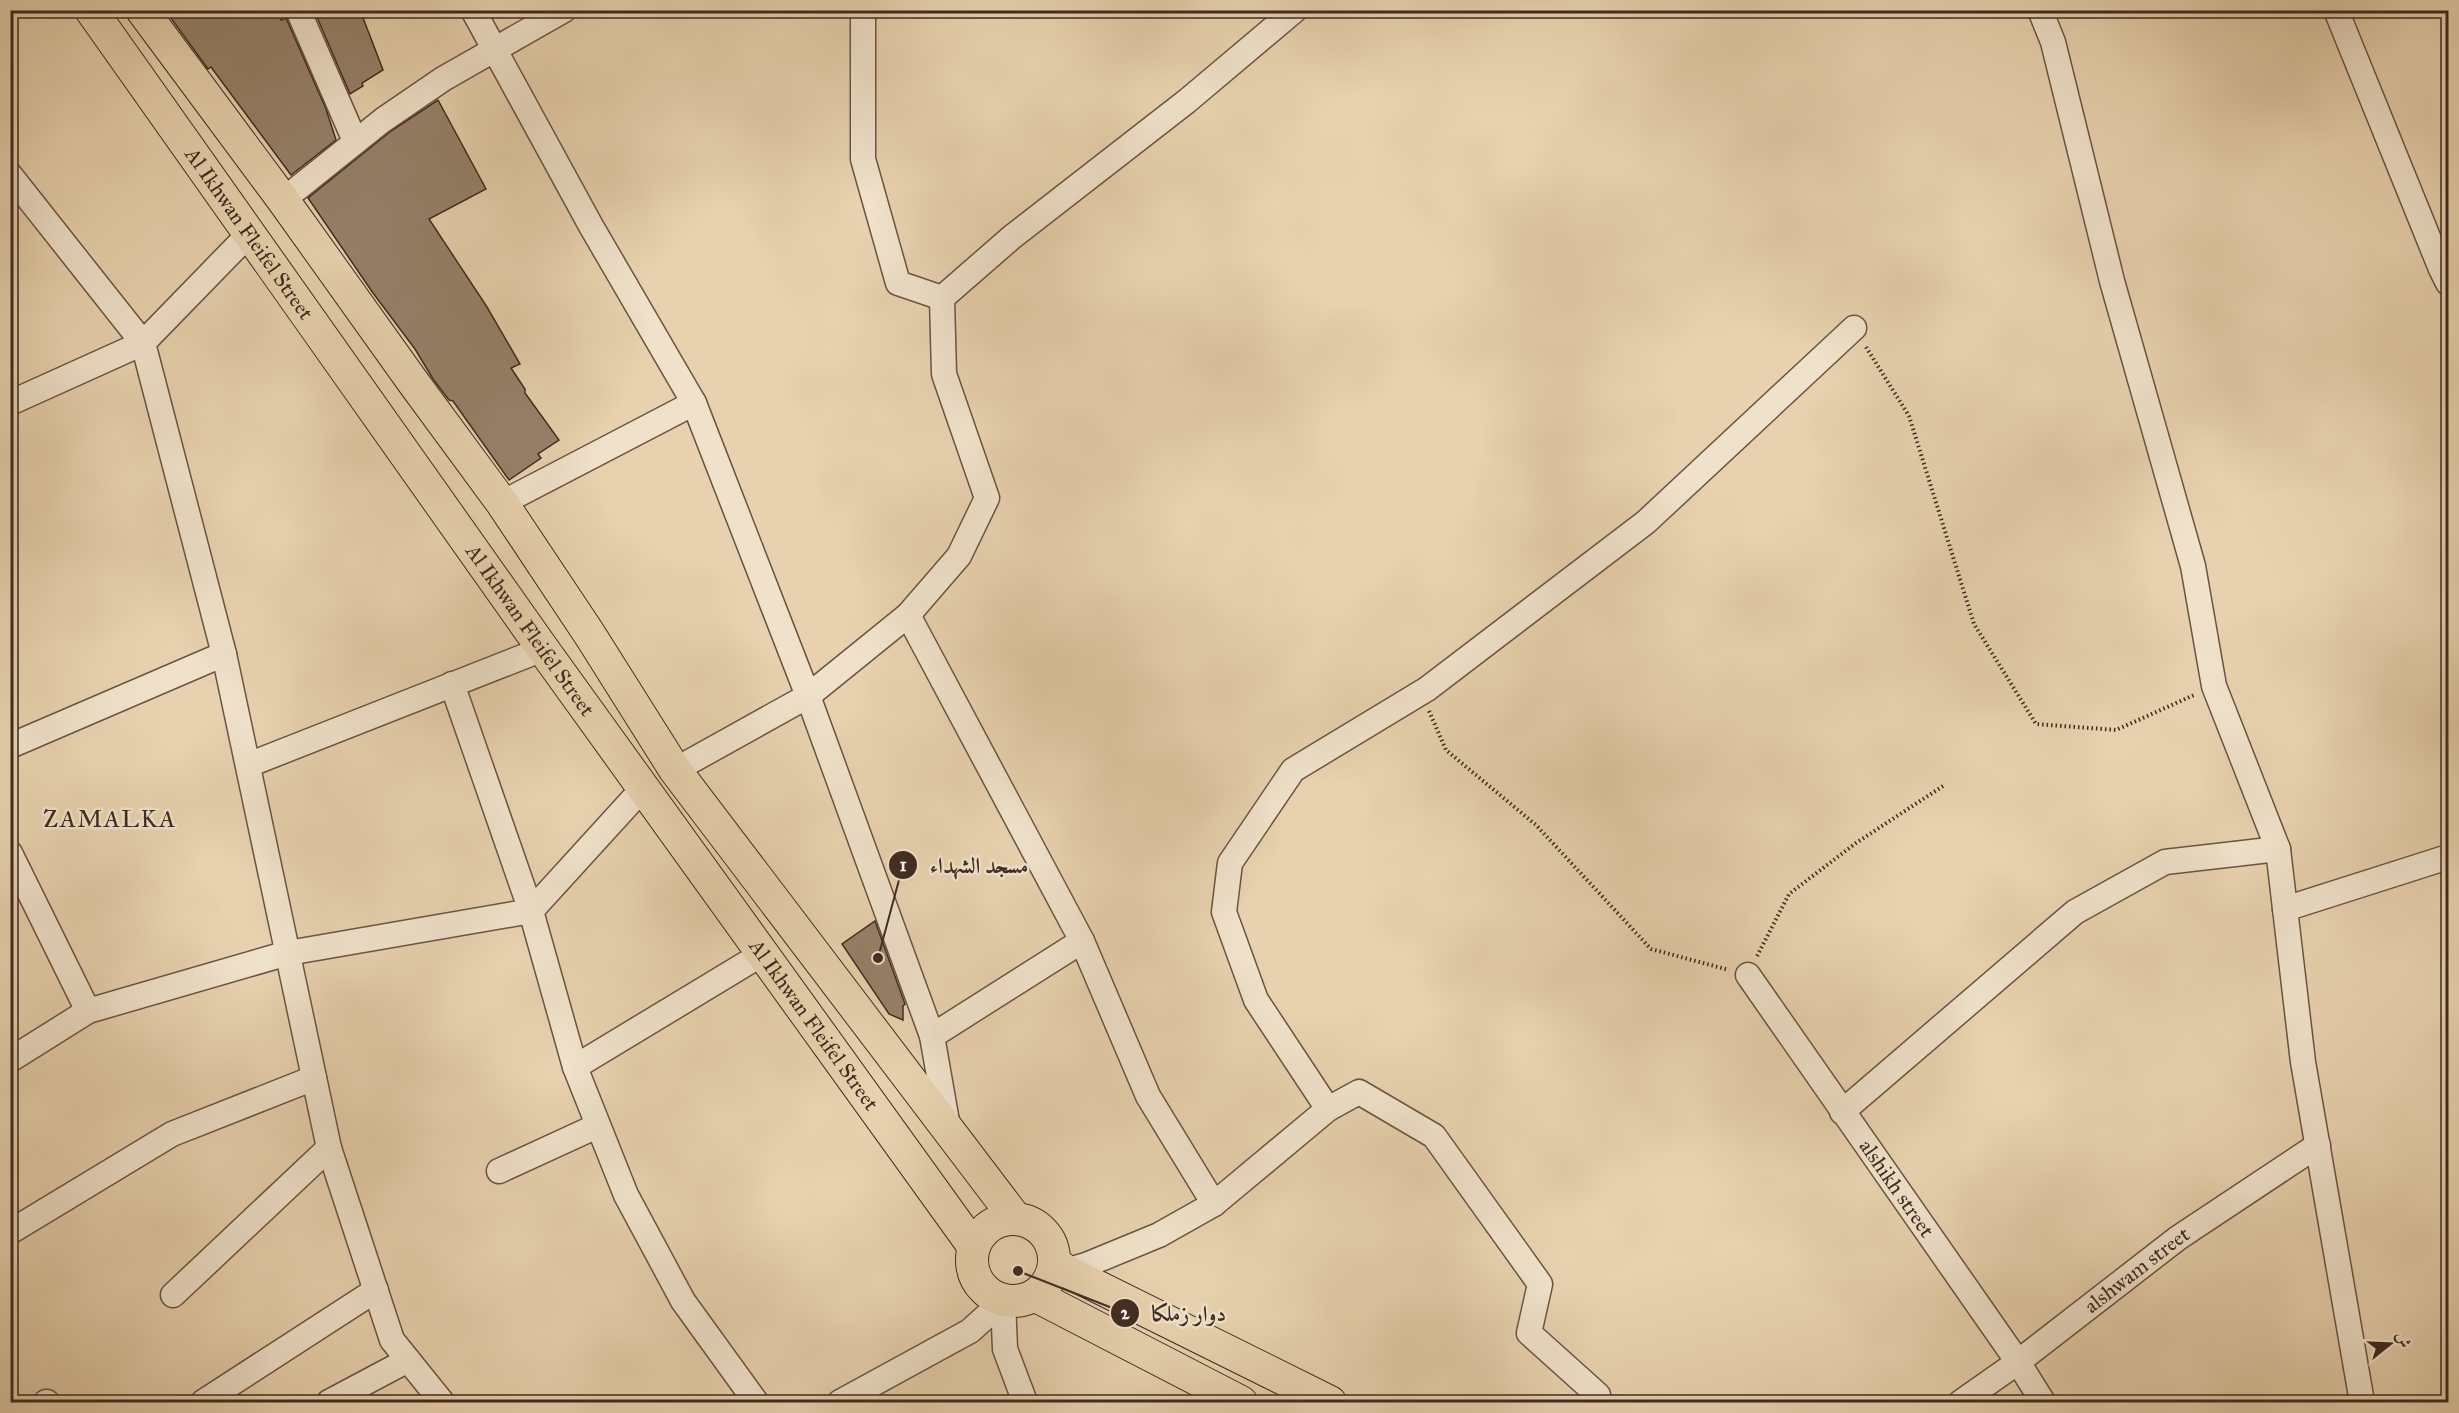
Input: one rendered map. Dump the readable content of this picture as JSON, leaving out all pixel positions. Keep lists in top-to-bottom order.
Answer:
{
  "streets": {
    "main road": ["Al Ikhwan Fleifel Street"],
    "street": ["alshikh street", "alshwam street"]
  },
  "crossings": [
    ["alshikh street", "alshwam street"]
  ],
  "districts": ["ZAMALKA"],
  "places": ["مسجد الشهداء", "دوار زملكا"],
  "north": "right"
}
